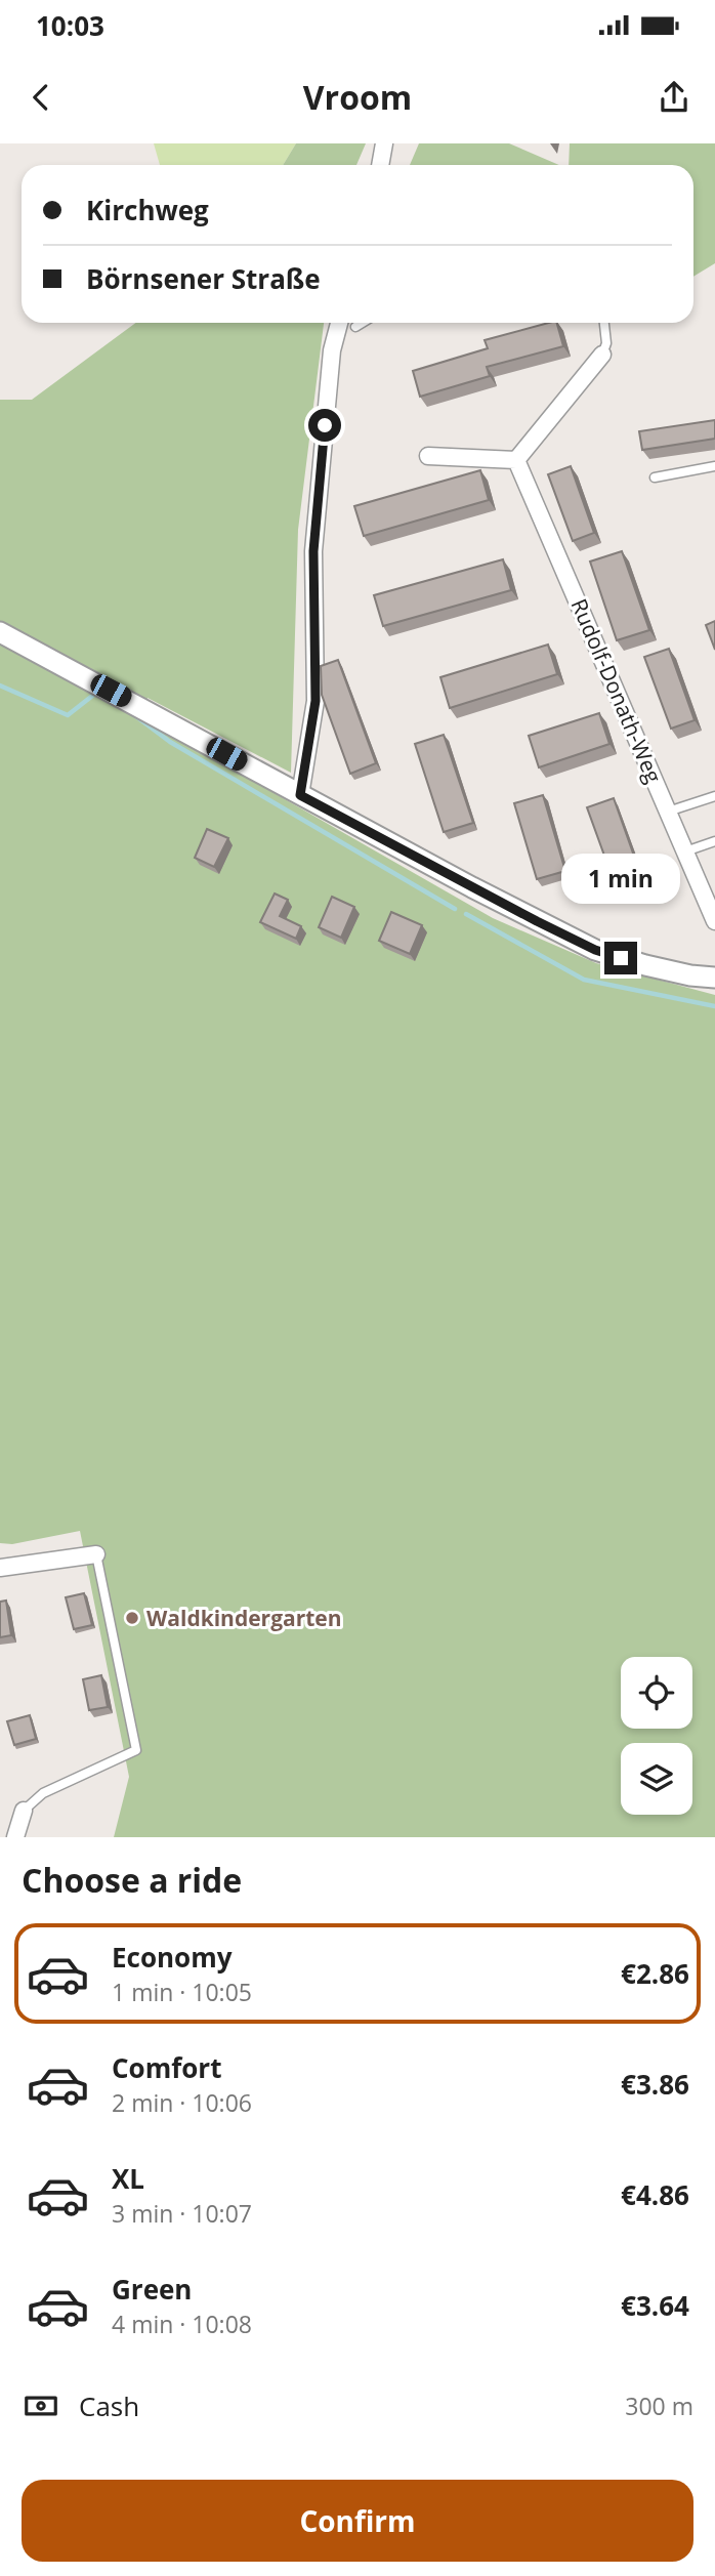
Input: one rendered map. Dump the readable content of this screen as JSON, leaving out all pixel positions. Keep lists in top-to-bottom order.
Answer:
{
  "streets": {
    "street": ["Rudolf-Donath-Weg"]
  },
  "places": ["Waldkindergarten"],
  "page": {
    "status": "10:03",
    "header": "Vroom",
    "banner": ["Kirchweg", "Börnsener Straße"],
    "bubble": "1 min",
    "heading": "Choose a ride",
    "list": [
      {
        "name": "Economy",
        "note": "1 min · 10:05",
        "value": "€2.86"
      },
      {
        "name": "Comfort",
        "note": "2 min · 10:06",
        "value": "€3.86"
      },
      {
        "name": "XL",
        "note": "3 min · 10:07",
        "value": "€4.86"
      },
      {
        "name": "Green",
        "note": "4 min · 10:08",
        "value": "€3.64"
      }
    ],
    "pay": ["Cash", "300 m"],
    "buttons": "Confirm"
  }
}
